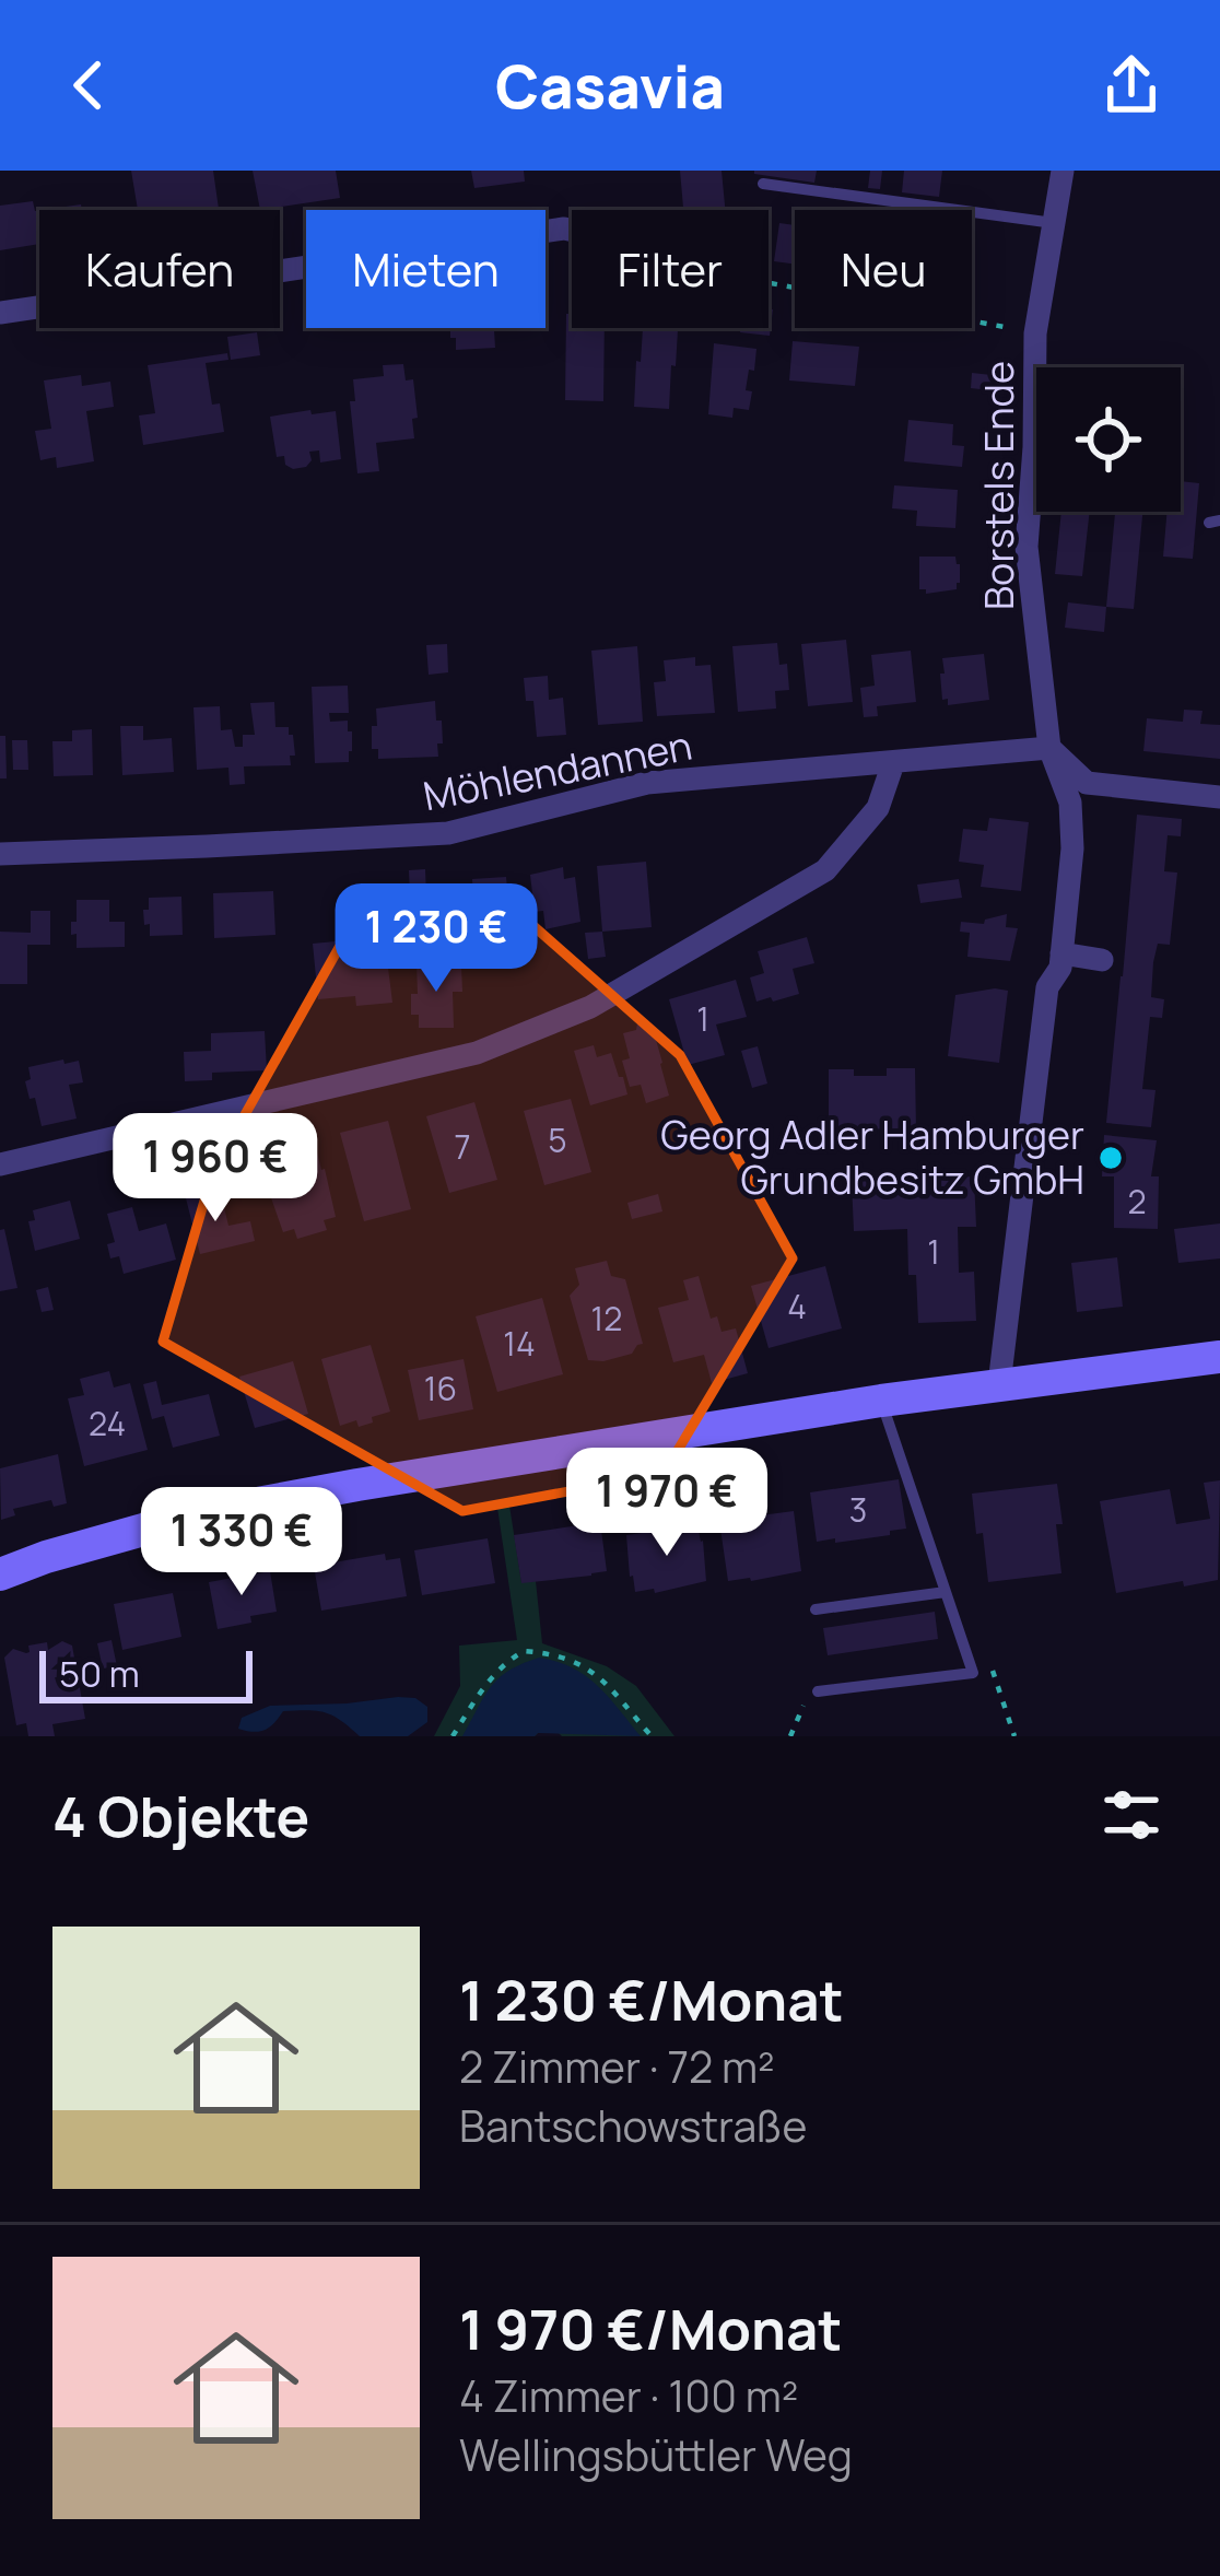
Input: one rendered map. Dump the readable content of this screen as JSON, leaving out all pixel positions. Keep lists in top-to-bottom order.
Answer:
{
  "streets": {
    "street": ["Borstels Ende", "Möhlendannen"]
  },
  "crossings": [
    ["Borstels Ende", "Möhlendannen"]
  ],
  "places": ["Georg Adler Hamburger Grundbesitz GmbH"],
  "house_numbers": [
    "1",
    "5",
    "7",
    "2",
    "1",
    "4",
    "12",
    "14",
    "16",
    "24",
    "3"
  ],
  "scale_bar": "50 m",
  "page": {
    "header": "Casavia",
    "chip": [
      "Kaufen",
      "Mieten",
      "Filter",
      "Neu"
    ],
    "price": [
      "1 230 €",
      "1 960 €",
      "1 970 €",
      "1 330 €"
    ],
    "scale": "50 m",
    "heading": "4 Objekte",
    "list": [
      {
        "name": "1 230 €/Monat",
        "note": "2 Zimmer · 72 m² · Bantschowstraße"
      },
      {
        "name": "1 970 €/Monat",
        "note": "4 Zimmer · 100 m² · Wellingsbüttler Weg"
      }
    ]
  }
}
